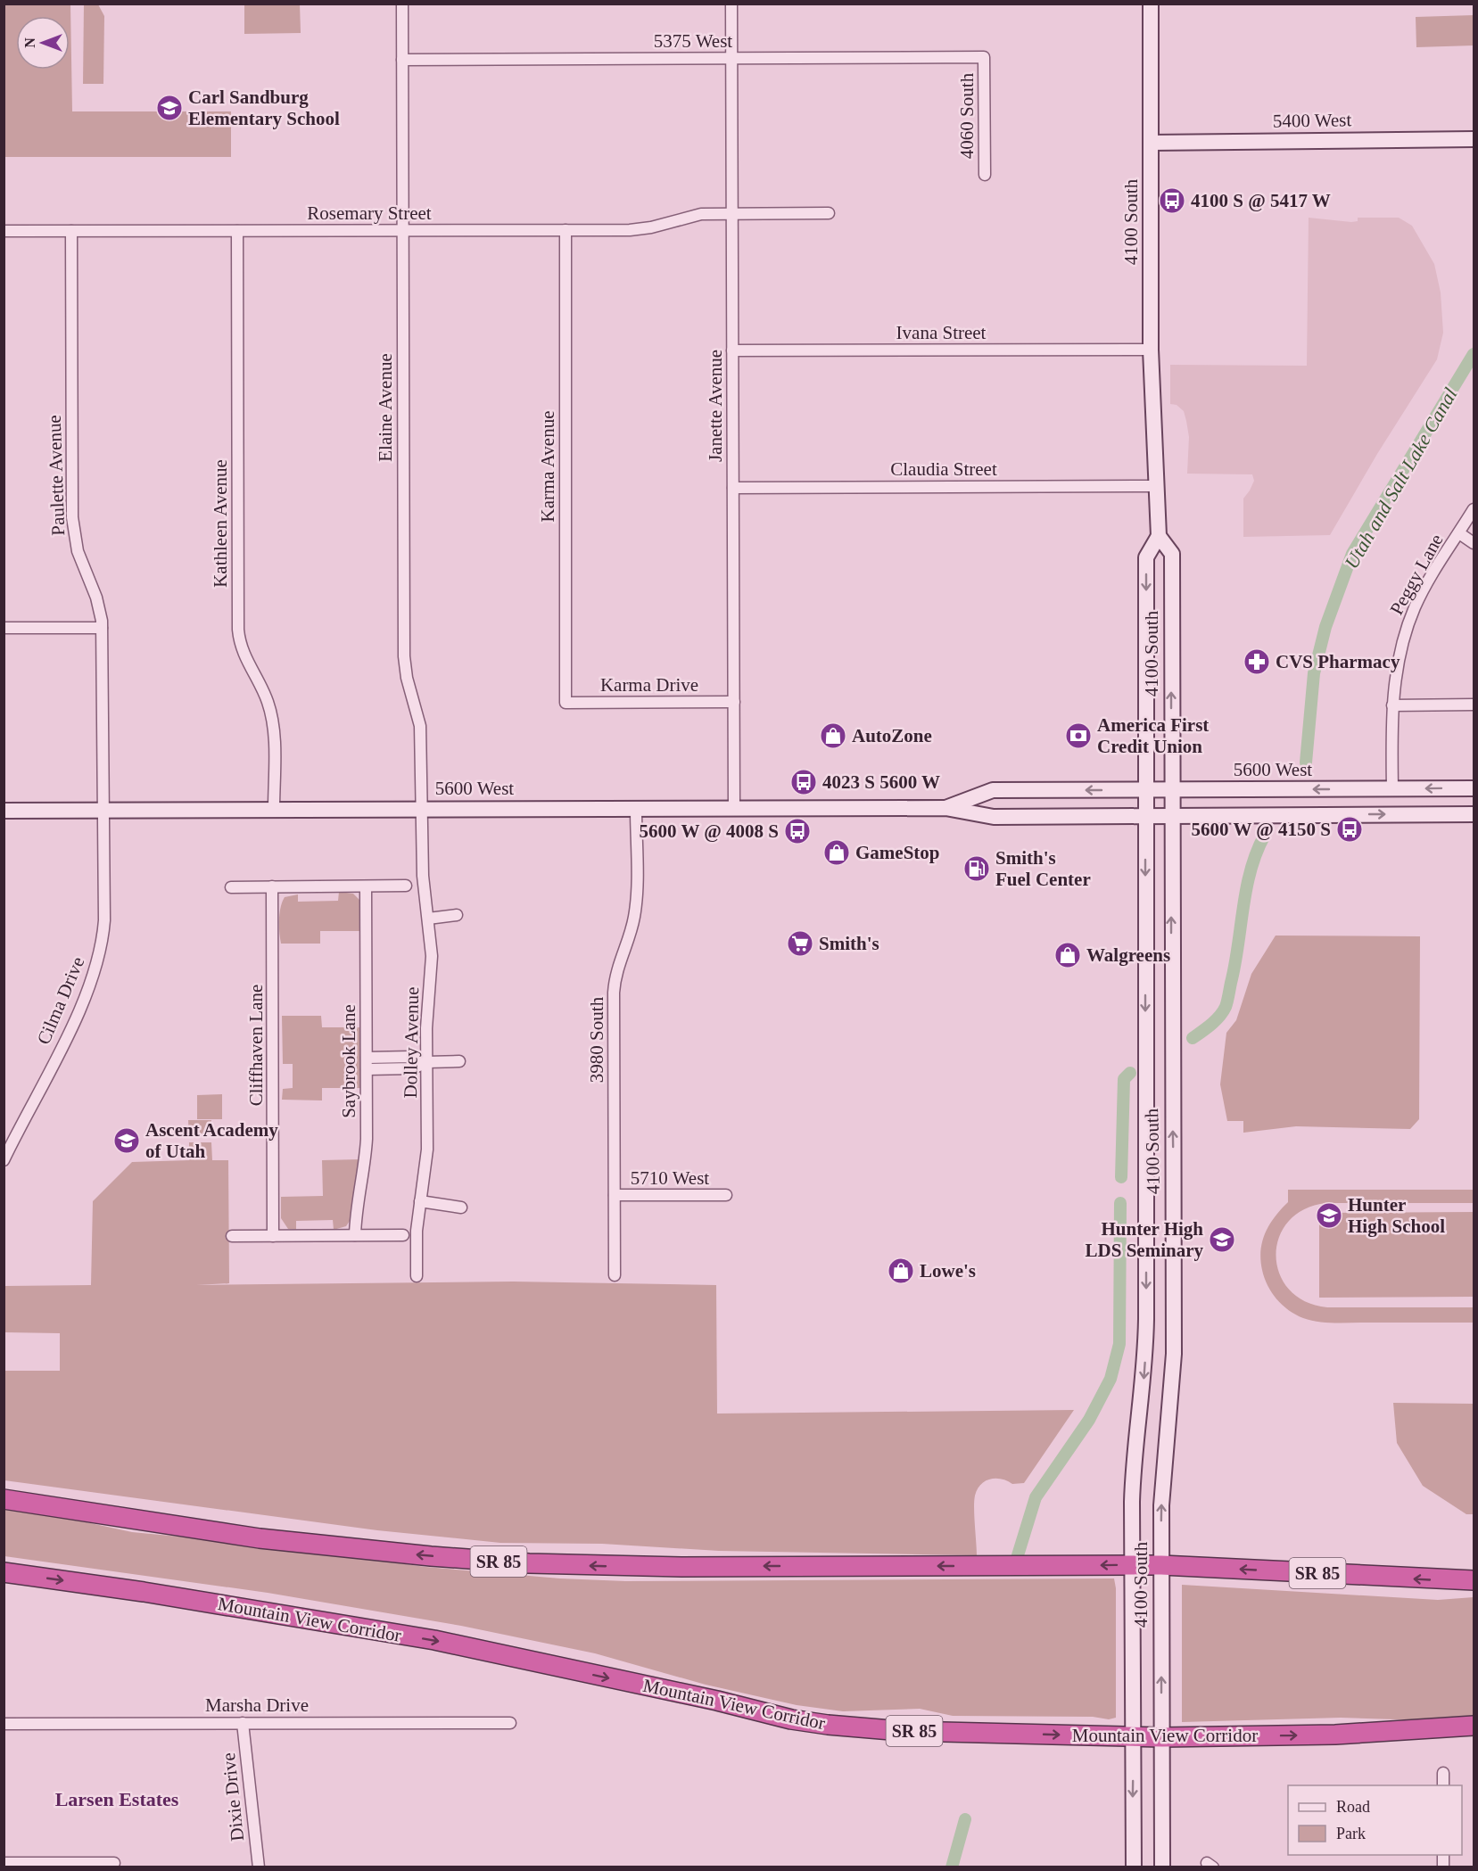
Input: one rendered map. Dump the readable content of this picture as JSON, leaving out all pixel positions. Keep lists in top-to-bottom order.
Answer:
{
  "streets": {
    "highway": ["SR 85", "Mountain View Corridor"],
    "main road": ["5400 West", "4100 South", "5600 West"],
    "street": [
      "5375 West",
      "4060 South",
      "Rosemary Street",
      "Ivana Street",
      "Janette Avenue",
      "Elaine Avenue",
      "Karma Avenue",
      "Claudia Street",
      "Paulette Avenue",
      "Kathleen Avenue",
      "Peggy Lane",
      "Karma Drive",
      "Cilma Drive",
      "3980 South",
      "Dolley Avenue",
      "Cliffhaven Lane",
      "Saybrook Lane",
      "5710 West",
      "Marsha Drive",
      "Dixie Drive"
    ]
  },
  "crossings": [
    ["5375 West", "4060 South"],
    ["5375 West", "Janette Avenue"],
    ["5375 West", "Elaine Avenue"],
    ["5400 West", "4100 South"],
    ["Rosemary Street", "Janette Avenue"],
    ["Rosemary Street", "Elaine Avenue"],
    ["Rosemary Street", "Karma Avenue"],
    ["Rosemary Street", "Paulette Avenue"],
    ["Rosemary Street", "Kathleen Avenue"],
    ["4100 South", "Ivana Street"],
    ["4100 South", "Claudia Street"],
    ["4100 South", "5600 West"],
    ["4100 South", "SR 85"],
    ["4100 South", "Mountain View Corridor"],
    ["Ivana Street", "Janette Avenue"],
    ["Janette Avenue", "Claudia Street"],
    ["Janette Avenue", "Karma Drive"],
    ["Janette Avenue", "5600 West"],
    ["Elaine Avenue", "5600 West"],
    ["Elaine Avenue", "Dolley Avenue"],
    ["Karma Avenue", "Karma Drive"],
    ["Paulette Avenue", "5600 West"],
    ["Paulette Avenue", "Cilma Drive"],
    ["Kathleen Avenue", "5600 West"],
    ["Peggy Lane", "5600 West"],
    ["5600 West", "Cilma Drive"],
    ["5600 West", "3980 South"],
    ["5600 West", "Dolley Avenue"],
    ["3980 South", "5710 West"],
    ["Marsha Drive", "Dixie Drive"]
  ],
  "districts": ["Larsen Estates"],
  "water": ["Utah and Salt Lake Canal"],
  "places": {
    "school or university": [
      "Carl Sandburg Elementary School",
      "Ascent Academy of Utah",
      "Hunter High School",
      "Hunter High LDS Seminary"
    ],
    "bus stop": [
      "4100 S @ 5417 W",
      "4023 S 5600 W",
      "5600 W @ 4150 S",
      "5600 W @ 4008 S"
    ],
    "pharmacy": ["CVS Pharmacy"],
    "shop": [
      "AutoZone",
      "GameStop",
      "Walgreens",
      "Lowe's"
    ],
    "bank": ["America First Credit Union"],
    "fuel station": ["Smith's Fuel Center"],
    "supermarket": ["Smith's"]
  },
  "legend": ["Road", "Park"],
  "north": "left"
}
